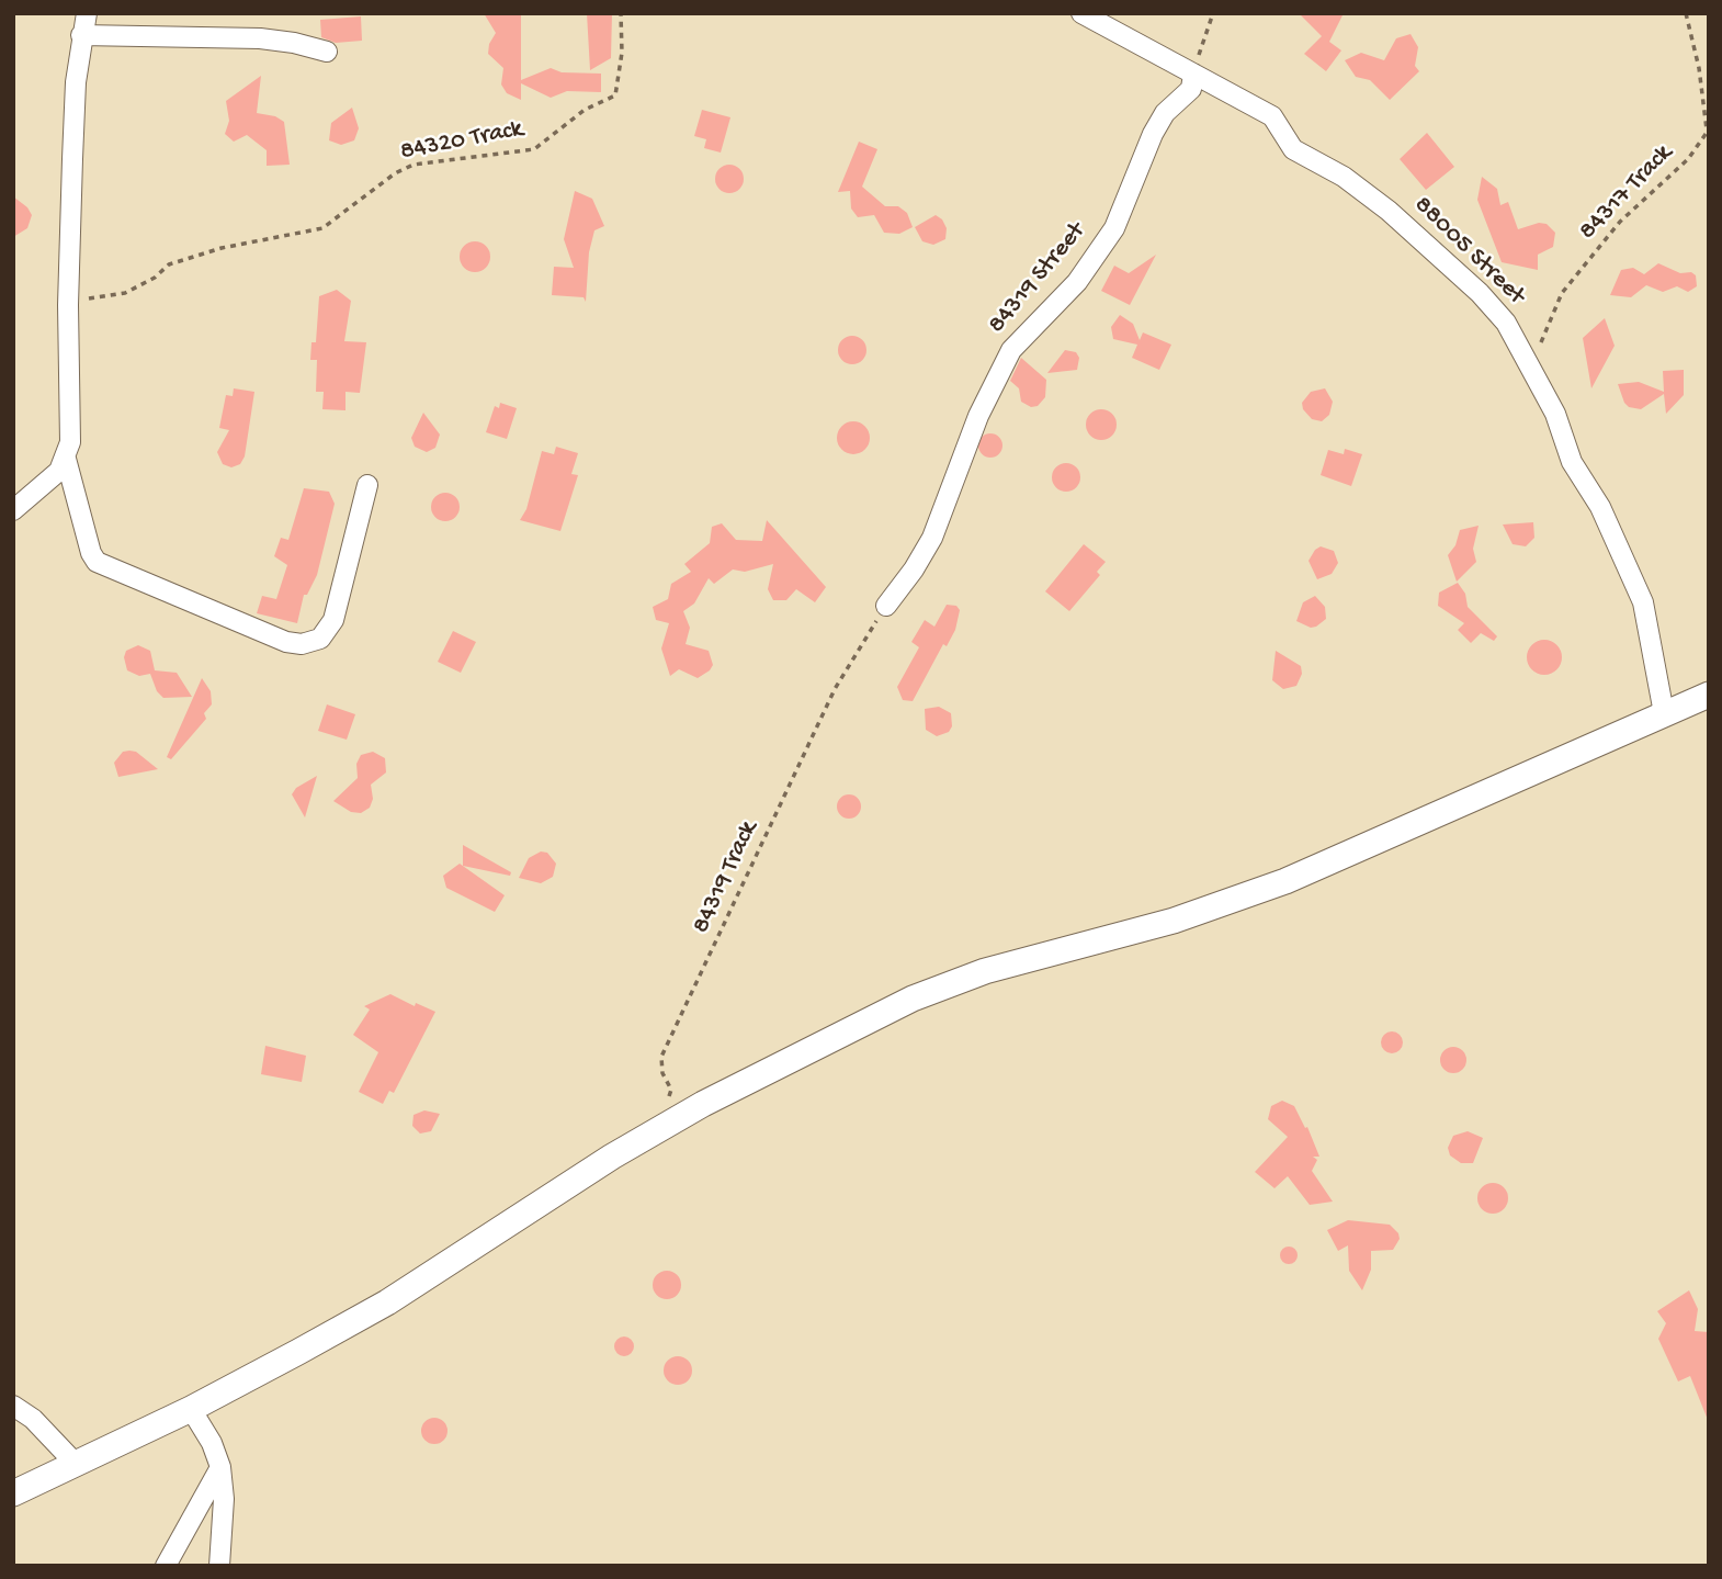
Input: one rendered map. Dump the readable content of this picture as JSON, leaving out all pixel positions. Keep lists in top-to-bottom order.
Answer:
{
  "streets": {
    "street": ["88005 Street", "84319 Street"],
    "path": ["84320 Track", "84317 Track", "84319 Track"]
  },
  "crossings": [
    ["84317 Track", "88005 Street"],
    ["88005 Street", "84319 Street"],
    ["84319 Street", "84319 Track"]
  ]
}
